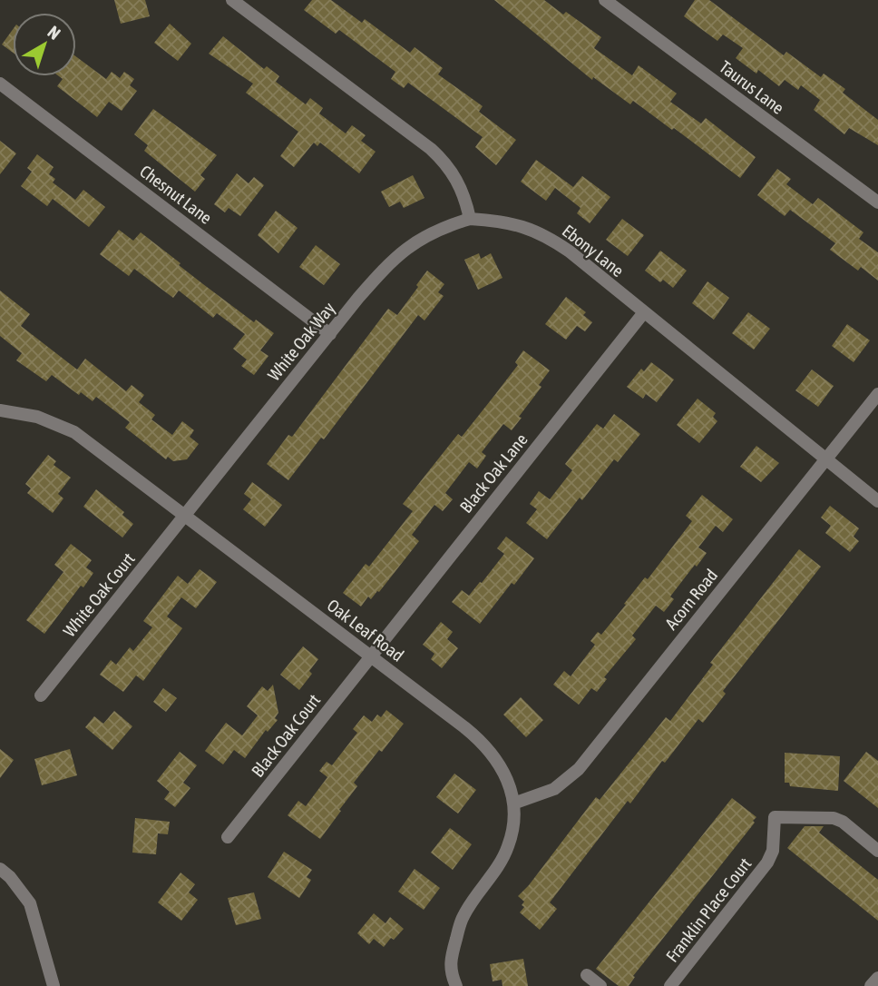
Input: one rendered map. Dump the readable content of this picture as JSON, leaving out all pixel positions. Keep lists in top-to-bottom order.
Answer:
{
  "streets": {
    "street": [
      "Taurus Lane",
      "Chesnut Lane",
      "Ebony Lane",
      "White Oak Way",
      "Black Oak Lane",
      "White Oak Court",
      "Acorn Road",
      "Oak Leaf Road",
      "Black Oak Court",
      "Franklin Place Court"
    ]
  },
  "crossings": [
    ["Chesnut Lane", "White Oak Way"],
    ["Ebony Lane", "White Oak Way"],
    ["Ebony Lane", "Black Oak Lane"],
    ["Ebony Lane", "Acorn Road"],
    ["White Oak Way", "White Oak Court"],
    ["White Oak Way", "Oak Leaf Road"],
    ["Black Oak Lane", "Oak Leaf Road"],
    ["Black Oak Lane", "Black Oak Court"],
    ["White Oak Court", "Oak Leaf Road"],
    ["Acorn Road", "Oak Leaf Road"],
    ["Oak Leaf Road", "Black Oak Court"]
  ],
  "north": "top right"
}
